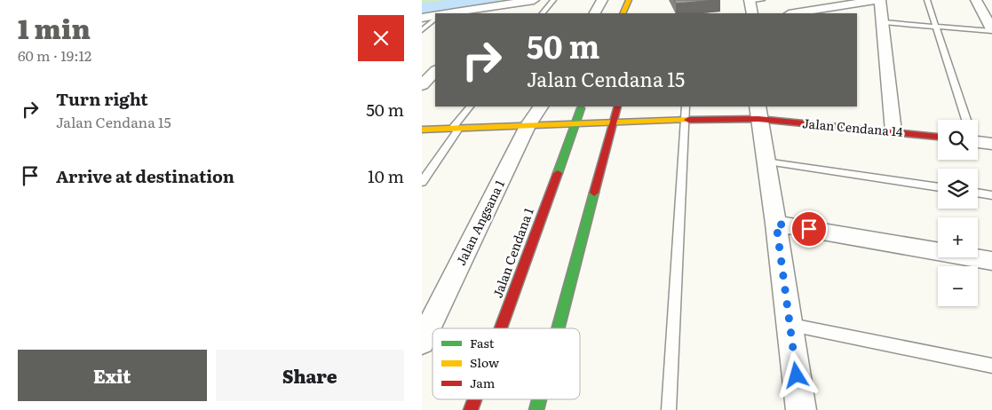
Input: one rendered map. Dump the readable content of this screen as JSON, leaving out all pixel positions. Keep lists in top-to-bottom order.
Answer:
{
  "streets": {
    "street": ["Jalan Cendana 14", "Jalan Angsana 1", "Jalan Cendana 1"]
  },
  "crossings": [
    ["Jalan Cendana 14", "Jalan Angsana 1"],
    ["Jalan Cendana 14", "Jalan Cendana 1"]
  ],
  "legend": ["Fast", "Slow", "Jam"],
  "page": {
    "heading": ["1 min", "60 m · 19:12"],
    "turn": ["50 m", "Jalan Cendana 15"],
    "list": [
      {
        "name": "Turn right",
        "note": "Jalan Cendana 15",
        "value": "50 m"
      },
      {
        "name": "Arrive at destination",
        "value": "10 m"
      }
    ],
    "map_buttons": ["+", "−"],
    "buttons": ["Exit", "Share"]
  }
}
